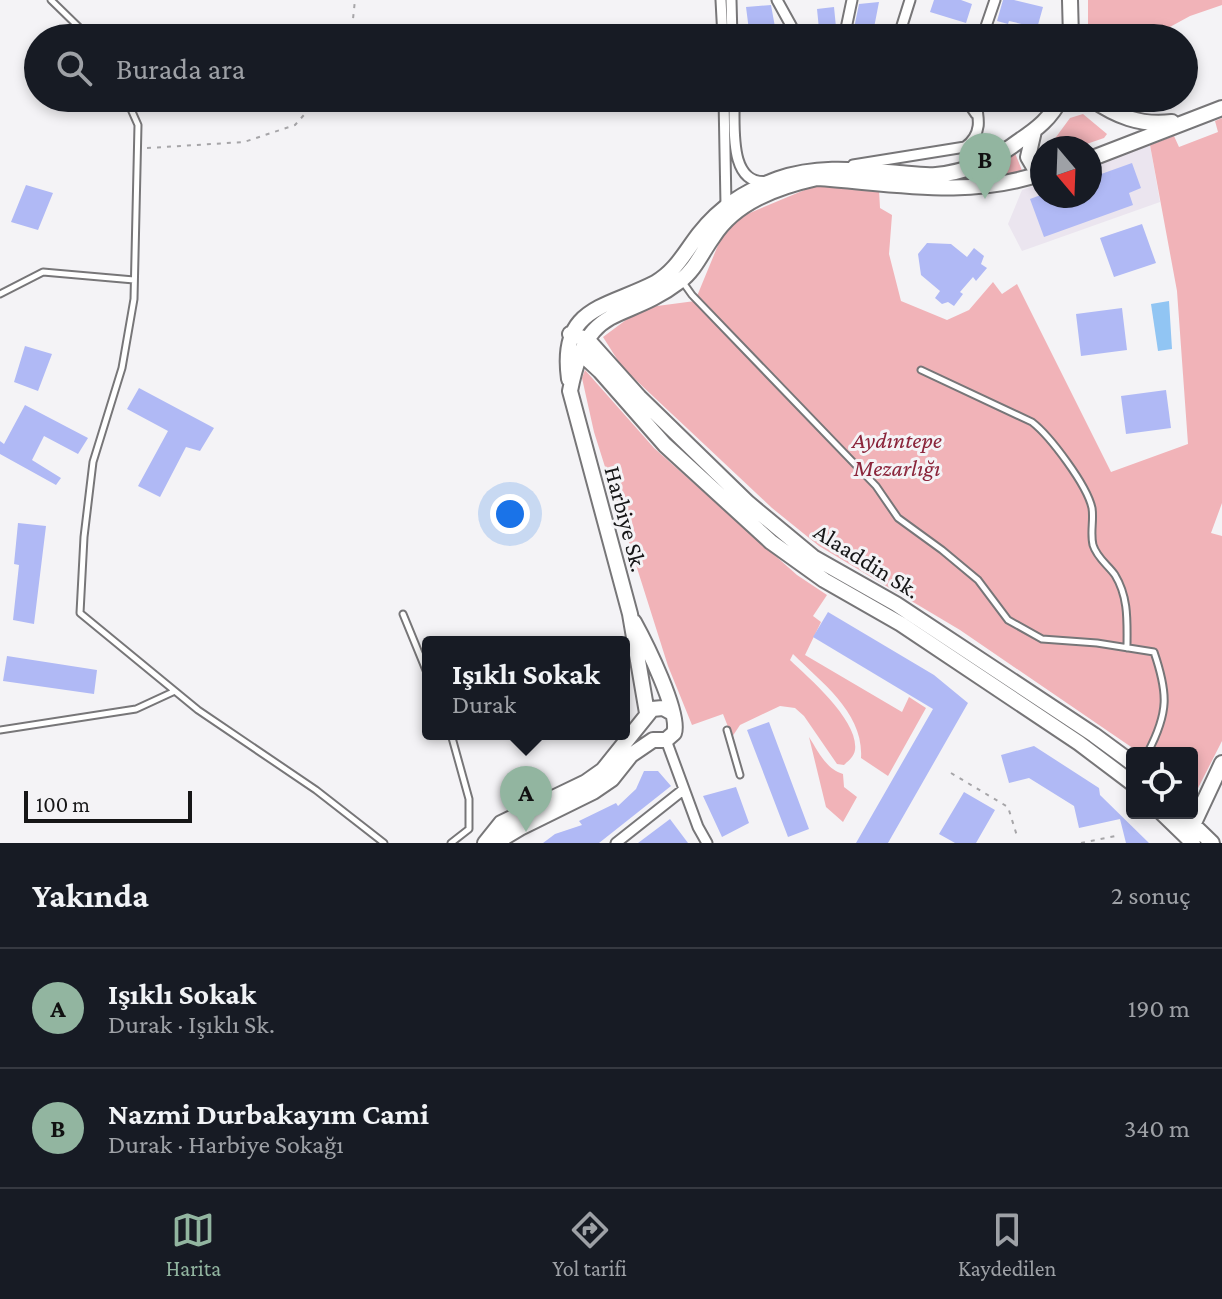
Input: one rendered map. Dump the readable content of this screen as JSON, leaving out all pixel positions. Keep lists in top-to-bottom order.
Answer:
{
  "streets": {
    "street": ["Harbiye Sk.", "Alaaddin Sk."]
  },
  "crossings": [
    ["Harbiye Sk.", "Alaaddin Sk."]
  ],
  "parks": ["Aydıntepe Mezarlığı"],
  "scale_bar": "100 m",
  "north": "bottom",
  "page": {
    "search": "Burada ara",
    "pins": ["B", "A"],
    "popup": ["Işıklı Sokak", "Durak"],
    "scale": "100 m",
    "heading": ["Yakında", "2 sonuç"],
    "list": [
      {
        "mark": "A",
        "name": "Işıklı Sokak",
        "note": "Durak · Işıklı Sk.",
        "value": "190 m"
      },
      {
        "mark": "B",
        "name": "Nazmi Durbakayım Cami",
        "note": "Durak · Harbiye Sokağı",
        "value": "340 m"
      }
    ],
    "nav": ["Harita", "Yol tarifi", "Kaydedilen"]
  }
}
